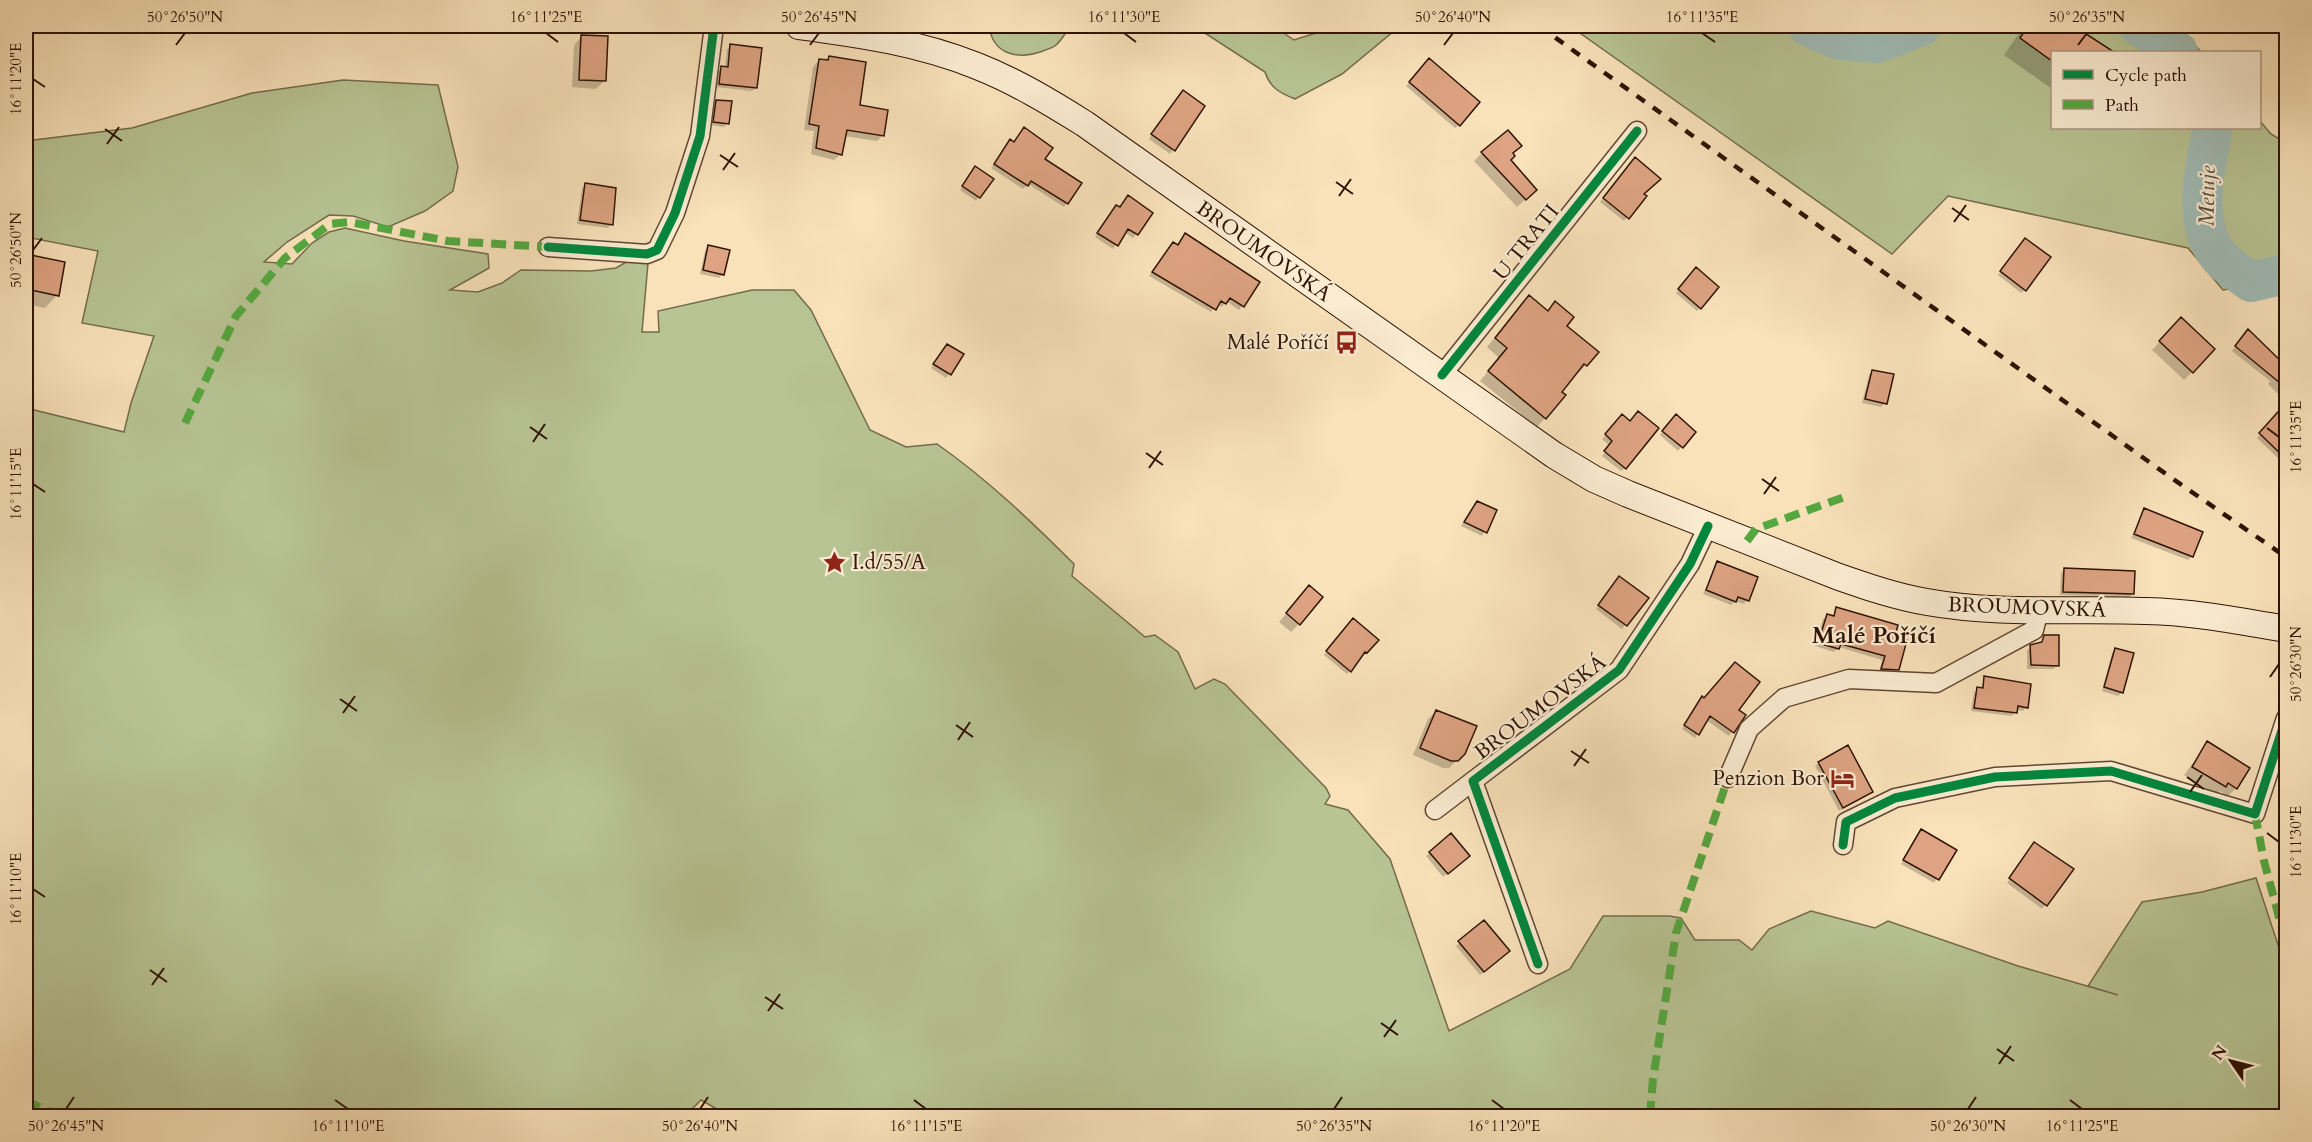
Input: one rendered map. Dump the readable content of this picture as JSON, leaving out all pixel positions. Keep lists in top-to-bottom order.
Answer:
{
  "streets": {
    "main road": ["BROUMOVSKÁ"],
    "street": ["U TRATI"]
  },
  "crossings": [
    ["U TRATI", "BROUMOVSKÁ"]
  ],
  "districts": ["Malé Poříčí"],
  "water": ["Metuje"],
  "places": {
    "bus stop": ["Malé Poříčí"],
    "place": ["I.d/55/A"],
    "hotel": ["Penzion Bor"]
  },
  "legend": ["Cycle path", "Path"],
  "north": "top left",
  "coordinates": [
    "50°26'50\"N",
    "16°11'25\"E",
    "50°26'45\"N",
    "16°11'30\"E",
    "50°26'40\"N",
    "16°11'35\"E",
    "50°26'35\"N",
    "16°11'20\"E",
    "16°11'15\"E",
    "50°26'30\"N",
    "16°11'10\"E"
  ]
}
